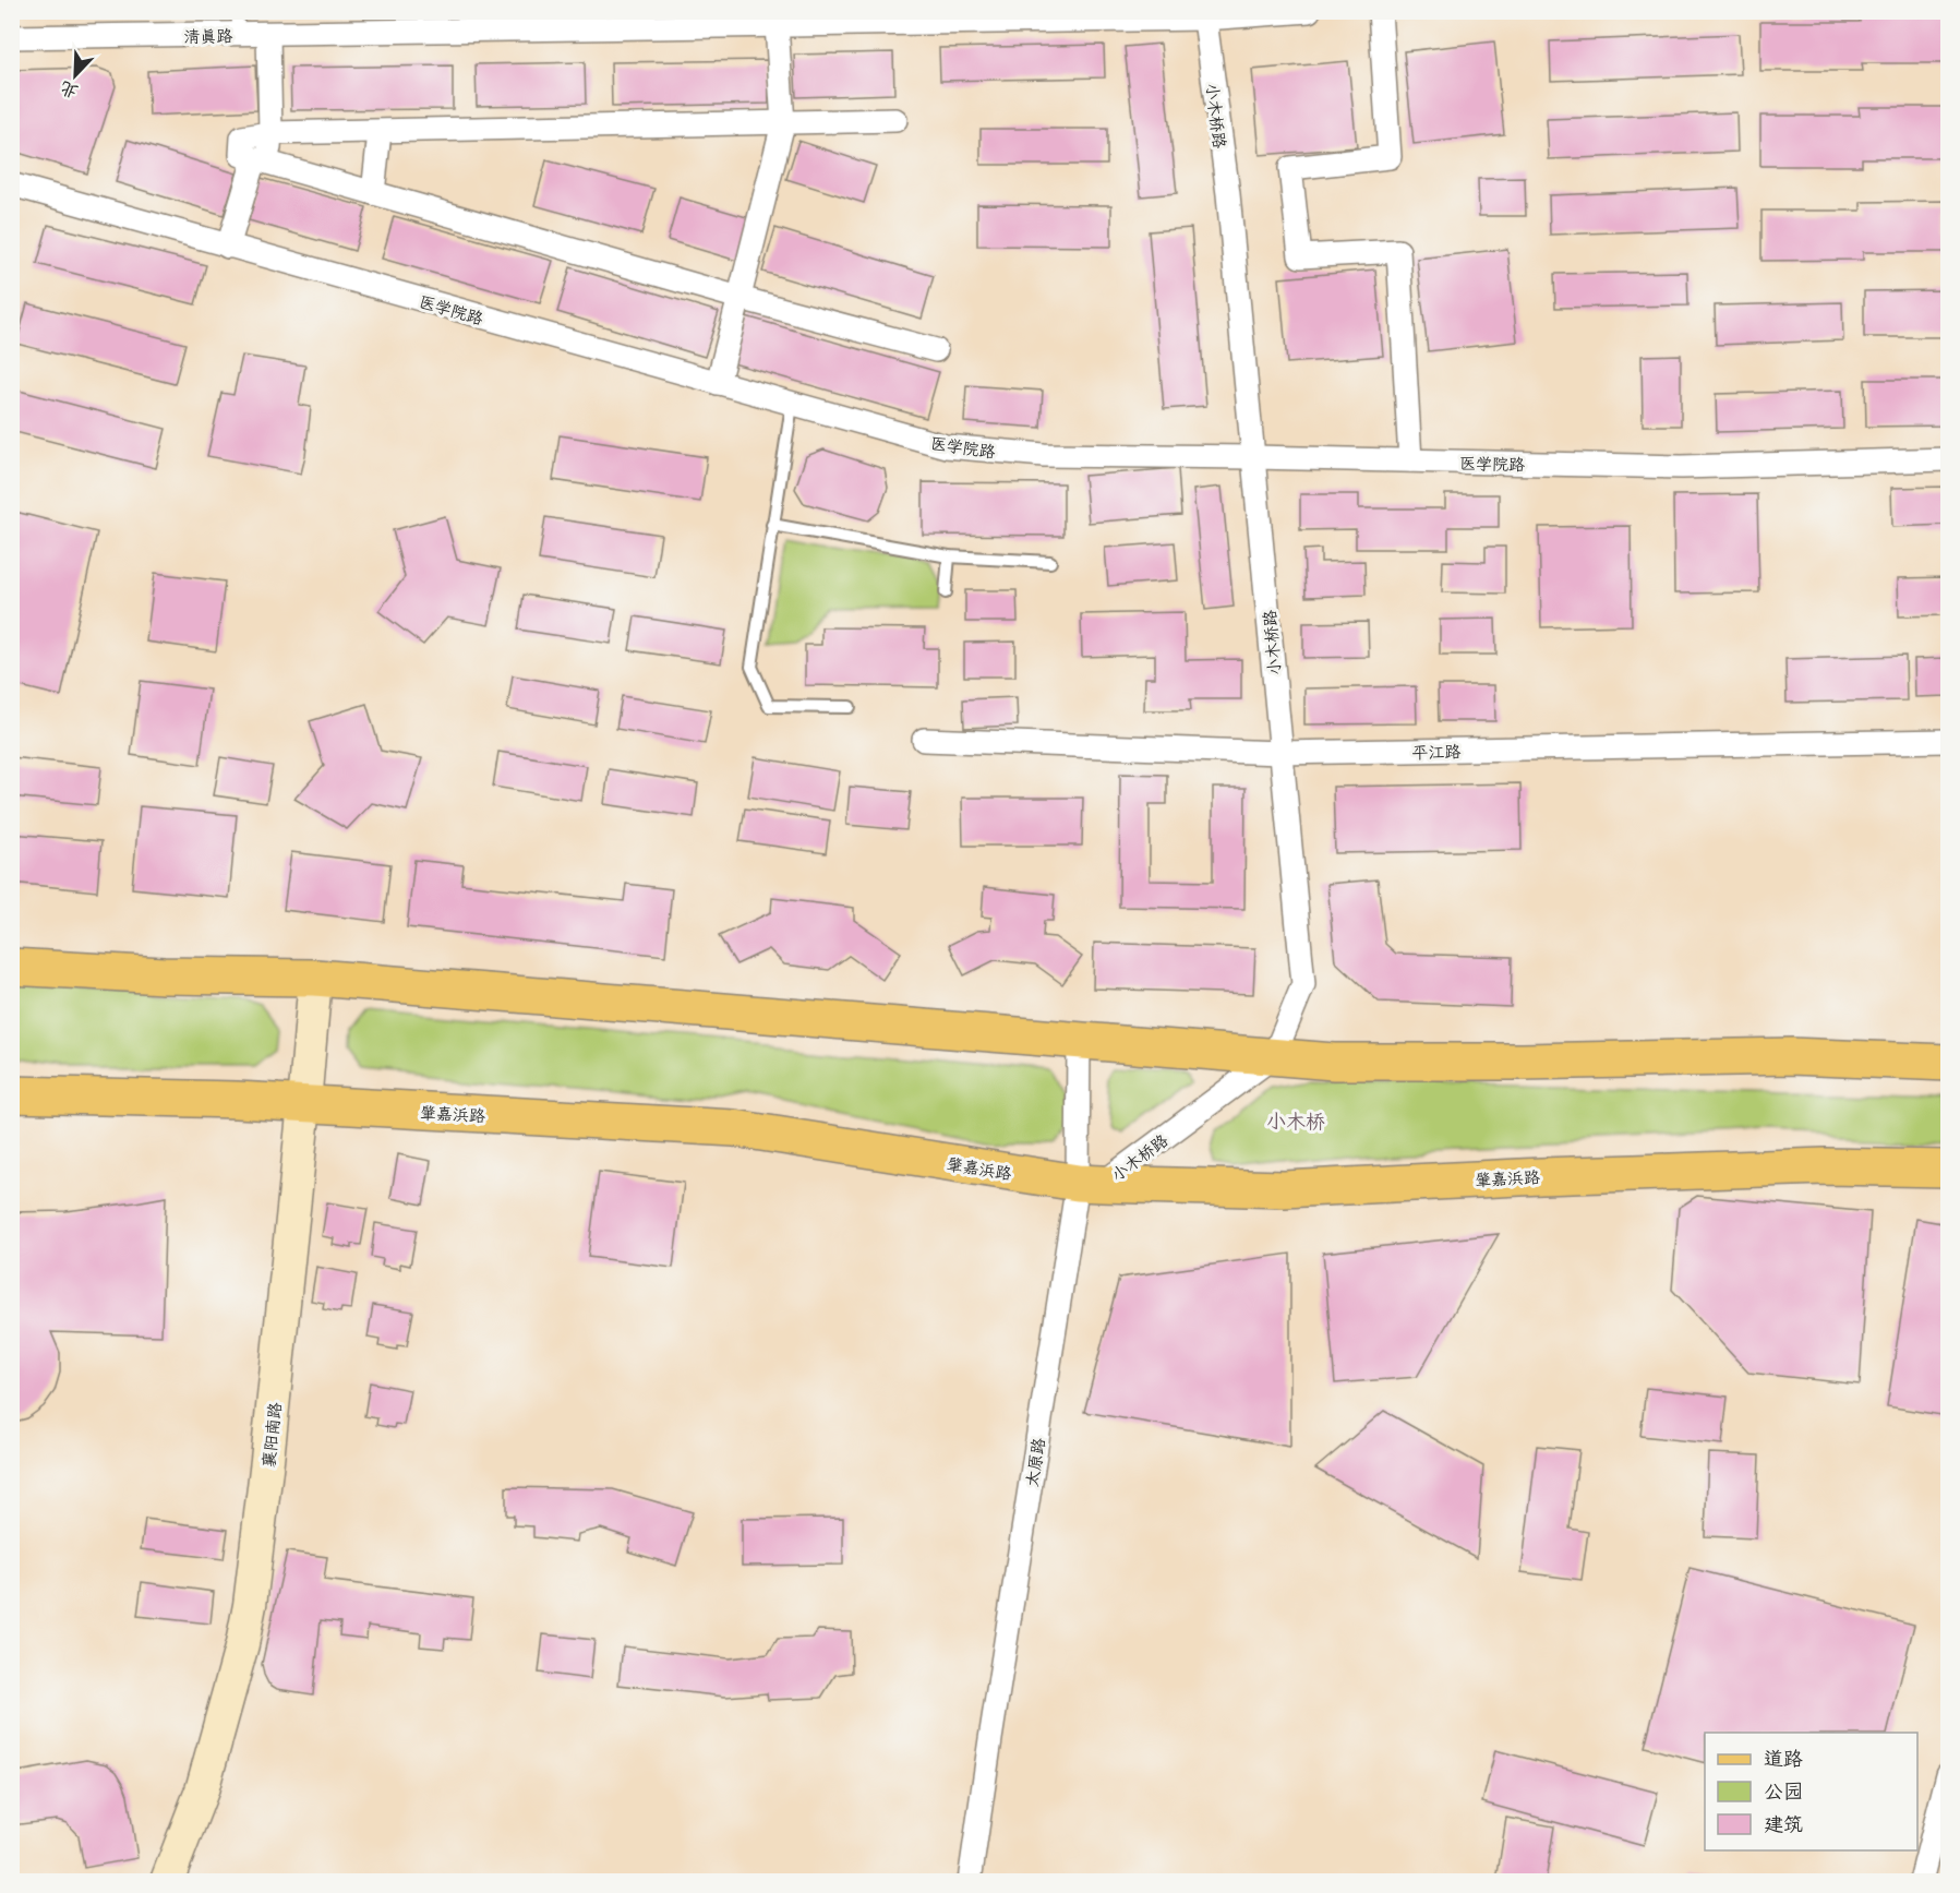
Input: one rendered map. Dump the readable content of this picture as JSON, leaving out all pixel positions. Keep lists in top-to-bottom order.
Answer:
{
  "streets": {
    "main road": ["肇嘉浜路"],
    "street": [
      "清真路",
      "小木桥路",
      "医学院路",
      "平江路",
      "襄阳南路",
      "太原路"
    ]
  },
  "crossings": [
    ["清真路", "小木桥路"],
    ["小木桥路", "医学院路"],
    ["小木桥路", "平江路"],
    ["小木桥路", "肇嘉浜路"],
    ["小木桥路", "太原路"],
    ["肇嘉浜路", "襄阳南路"],
    ["肇嘉浜路", "太原路"]
  ],
  "districts": ["小木桥"],
  "legend": ["道路", "公园", "建筑"],
  "north": "bottom left"
}
